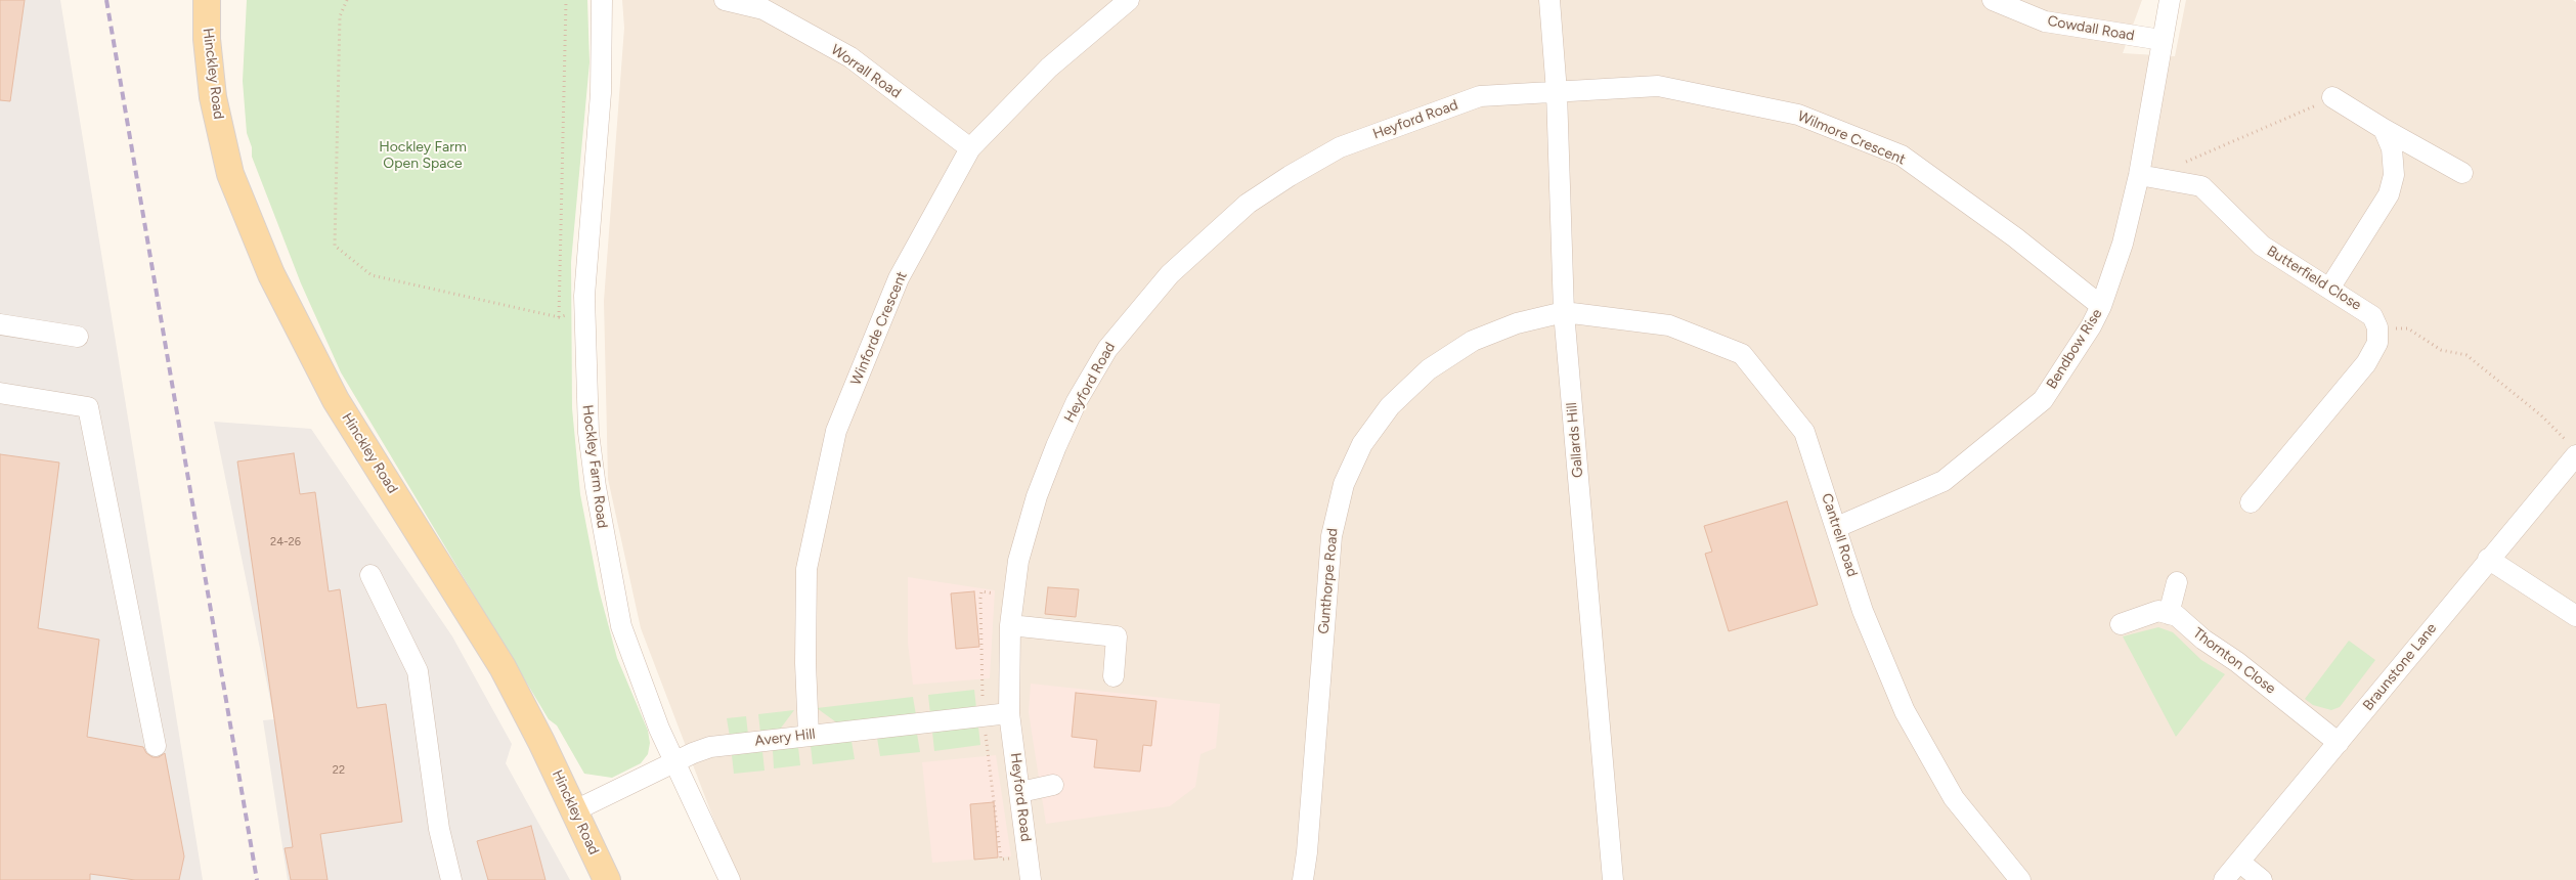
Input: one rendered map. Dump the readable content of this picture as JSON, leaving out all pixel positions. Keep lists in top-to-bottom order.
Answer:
{
  "streets": {
    "main road": ["Hinckley Road"],
    "street": [
      "Cowdall Road",
      "Worrall Road",
      "Heyford Road",
      "Wilmore Crescent",
      "Butterfield Close",
      "Winforde Crescent",
      "Bendbow Rise",
      "Gallards Hill",
      "Hockley Farm Road",
      "Cantrell Road",
      "Gunthorpe Road",
      "Thornton Close",
      "Braunstone Lane",
      "Avery Hill"
    ]
  },
  "crossings": [
    ["Cowdall Road", "Bendbow Rise"],
    ["Worrall Road", "Winforde Crescent"],
    ["Hinckley Road", "Avery Hill"],
    ["Heyford Road", "Wilmore Crescent"],
    ["Heyford Road", "Gallards Hill"],
    ["Heyford Road", "Avery Hill"],
    ["Wilmore Crescent", "Bendbow Rise"],
    ["Wilmore Crescent", "Gallards Hill"],
    ["Butterfield Close", "Bendbow Rise"],
    ["Winforde Crescent", "Avery Hill"],
    ["Bendbow Rise", "Cantrell Road"],
    ["Gallards Hill", "Cantrell Road"],
    ["Gallards Hill", "Gunthorpe Road"],
    ["Hockley Farm Road", "Avery Hill"],
    ["Cantrell Road", "Gunthorpe Road"],
    ["Thornton Close", "Braunstone Lane"]
  ],
  "parks": ["Hockley Farm Open Space"],
  "house_numbers": ["24-26", "22"]
}
